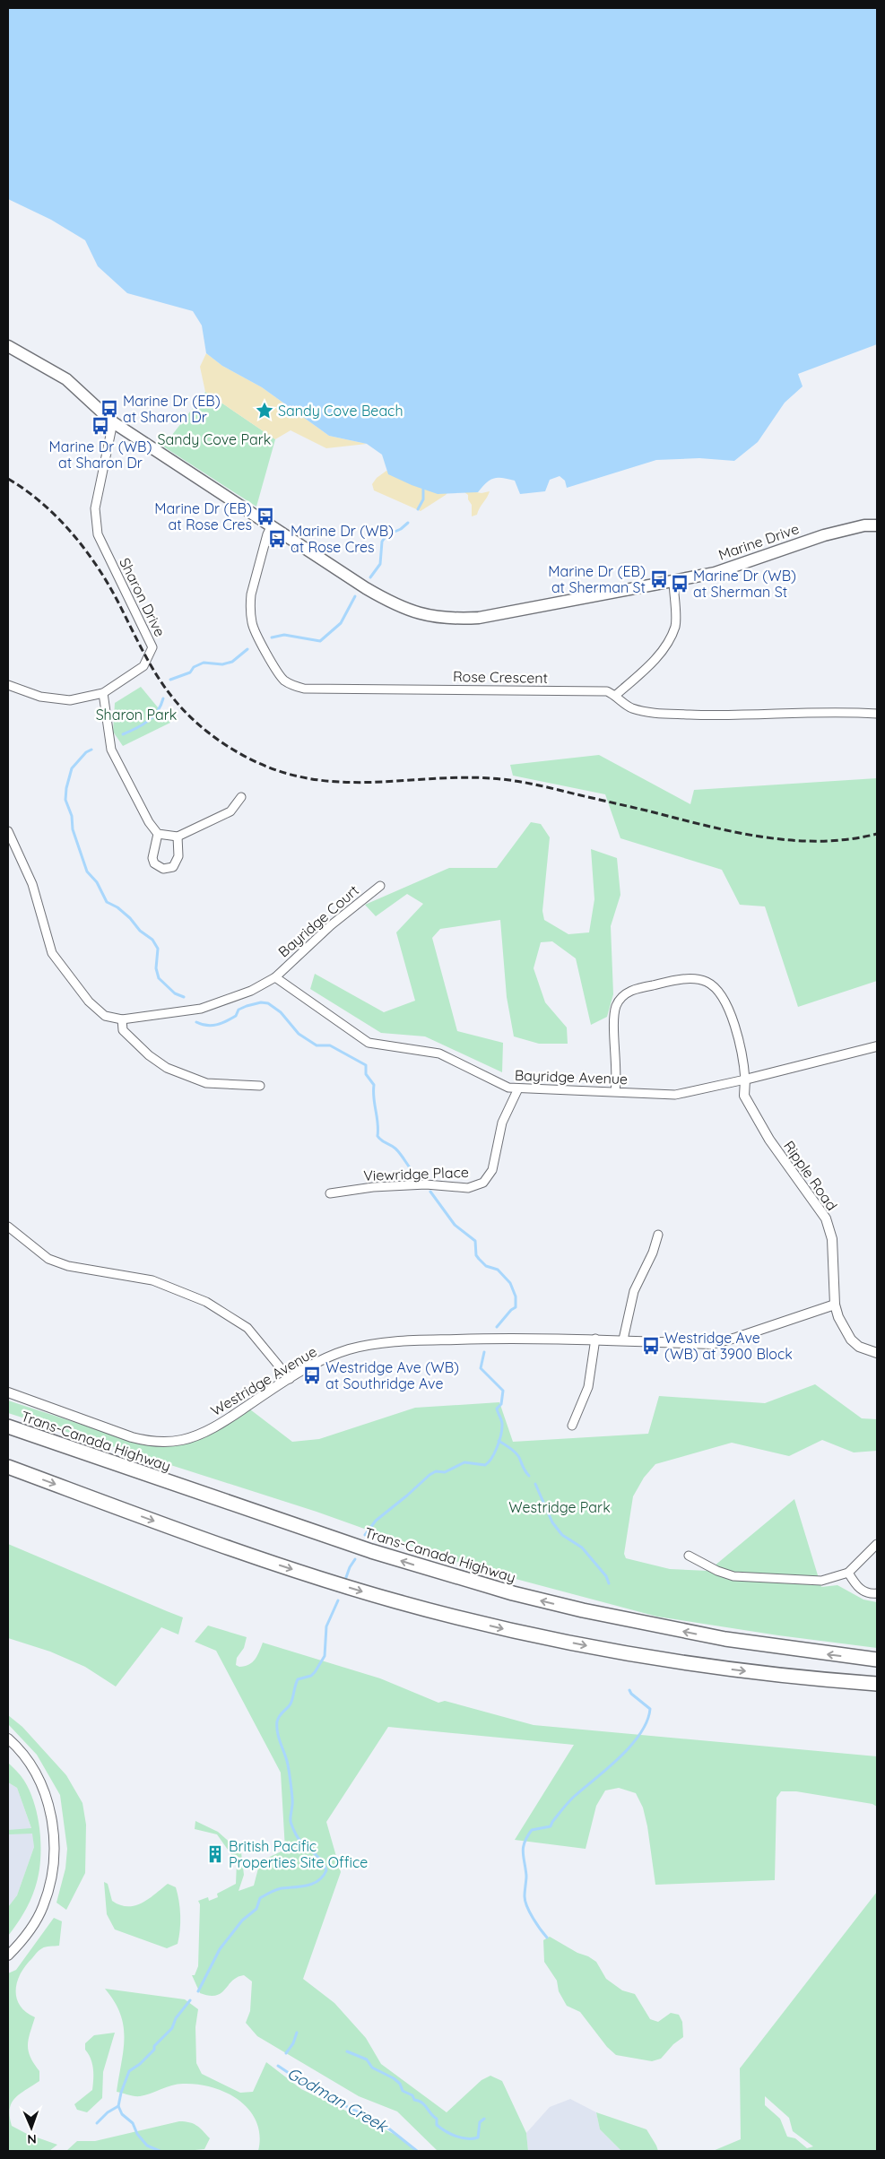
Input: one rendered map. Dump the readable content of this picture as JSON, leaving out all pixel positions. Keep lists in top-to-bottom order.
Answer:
{
  "streets": {
    "highway": ["Trans-Canada Highway"],
    "main road": ["Marine Drive"],
    "street": [
      "Sharon Drive",
      "Rose Crescent",
      "Bayridge Court",
      "Bayridge Avenue",
      "Viewridge Place",
      "Ripple Road",
      "Westridge Avenue"
    ]
  },
  "crossings": [
    ["Marine Drive", "Sharon Drive"],
    ["Marine Drive", "Rose Crescent"],
    ["Bayridge Court", "Bayridge Avenue"],
    ["Bayridge Avenue", "Viewridge Place"],
    ["Bayridge Avenue", "Ripple Road"],
    ["Ripple Road", "Westridge Avenue"]
  ],
  "water": ["Godman Creek"],
  "parks": ["Sandy Cove Park", "Sharon Park", "Westridge Park"],
  "places": {
    "bus stop": [
      "Marine Dr (EB) at Sharon Dr",
      "Marine Dr (WB) at Sharon Dr",
      "Marine Dr (EB) at Rose Cres",
      "Marine Dr (WB) at Rose Cres",
      "Marine Dr (EB) at Sherman St",
      "Marine Dr (WB) at Sherman St",
      "Westridge Ave (WB) at 3900 Block",
      "Westridge Ave (WB) at Southridge Ave"
    ],
    "place": ["Sandy Cove Beach"],
    "building": ["British Pacific Properties Site Office"]
  },
  "north": "bottom"
}
